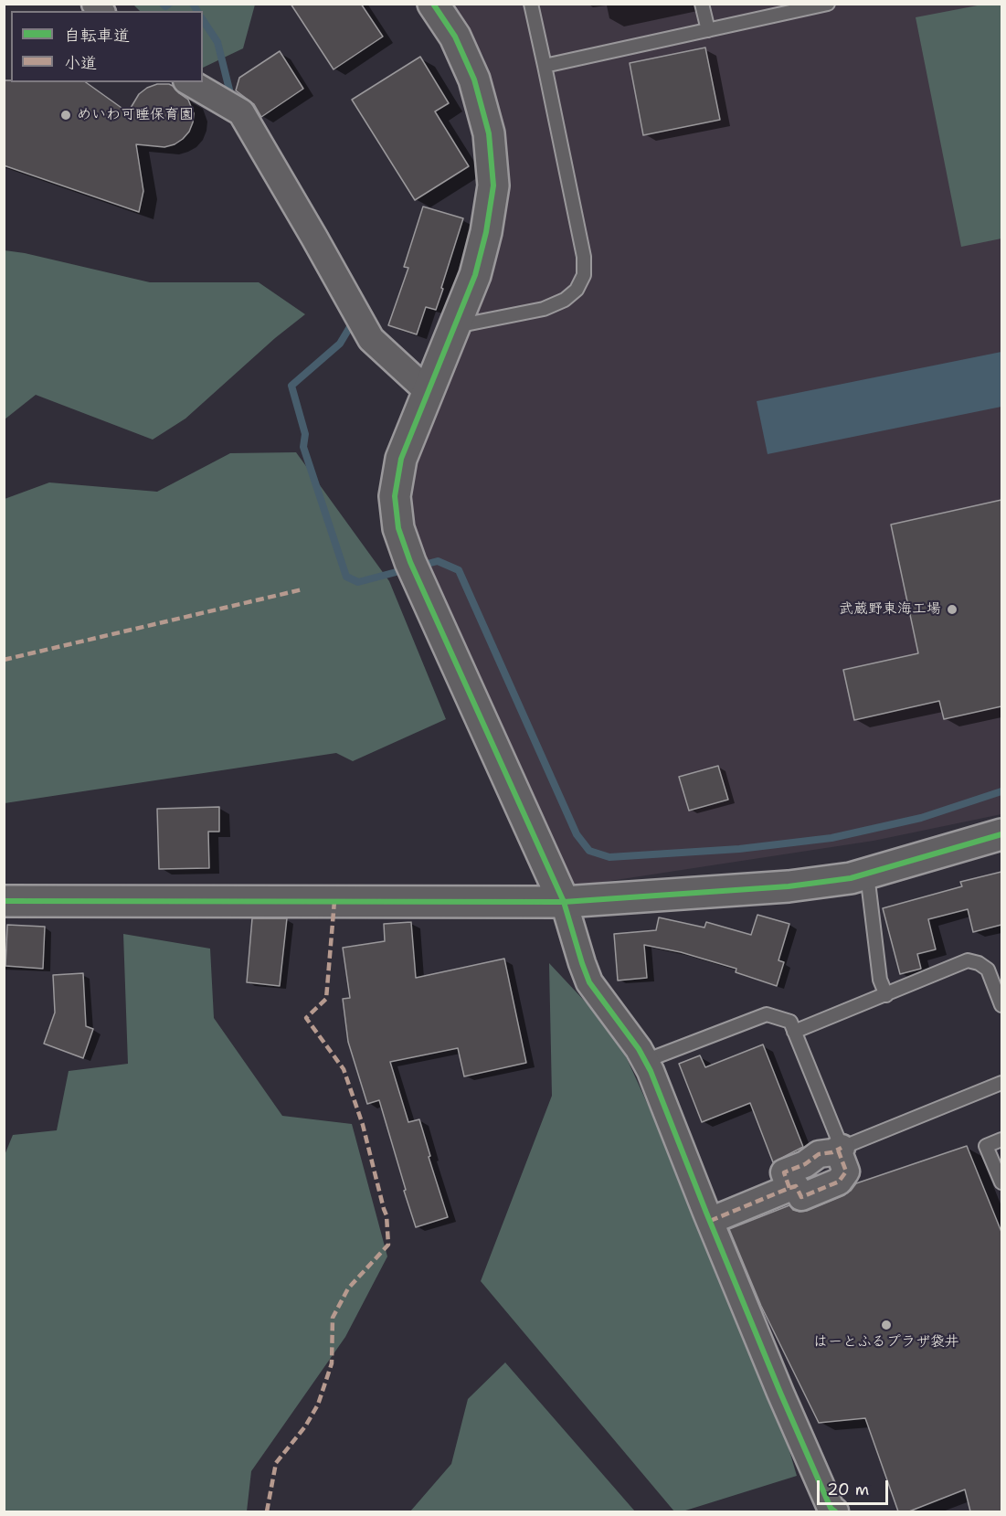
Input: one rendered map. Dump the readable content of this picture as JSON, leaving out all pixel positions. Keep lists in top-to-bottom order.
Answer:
{
  "places": ["めいわ可睡保育園", "武蔵野東海工場", "はーとふるプラザ袋井"],
  "legend": ["自転車道", "小道"],
  "scale_bar": "20 m"
}
